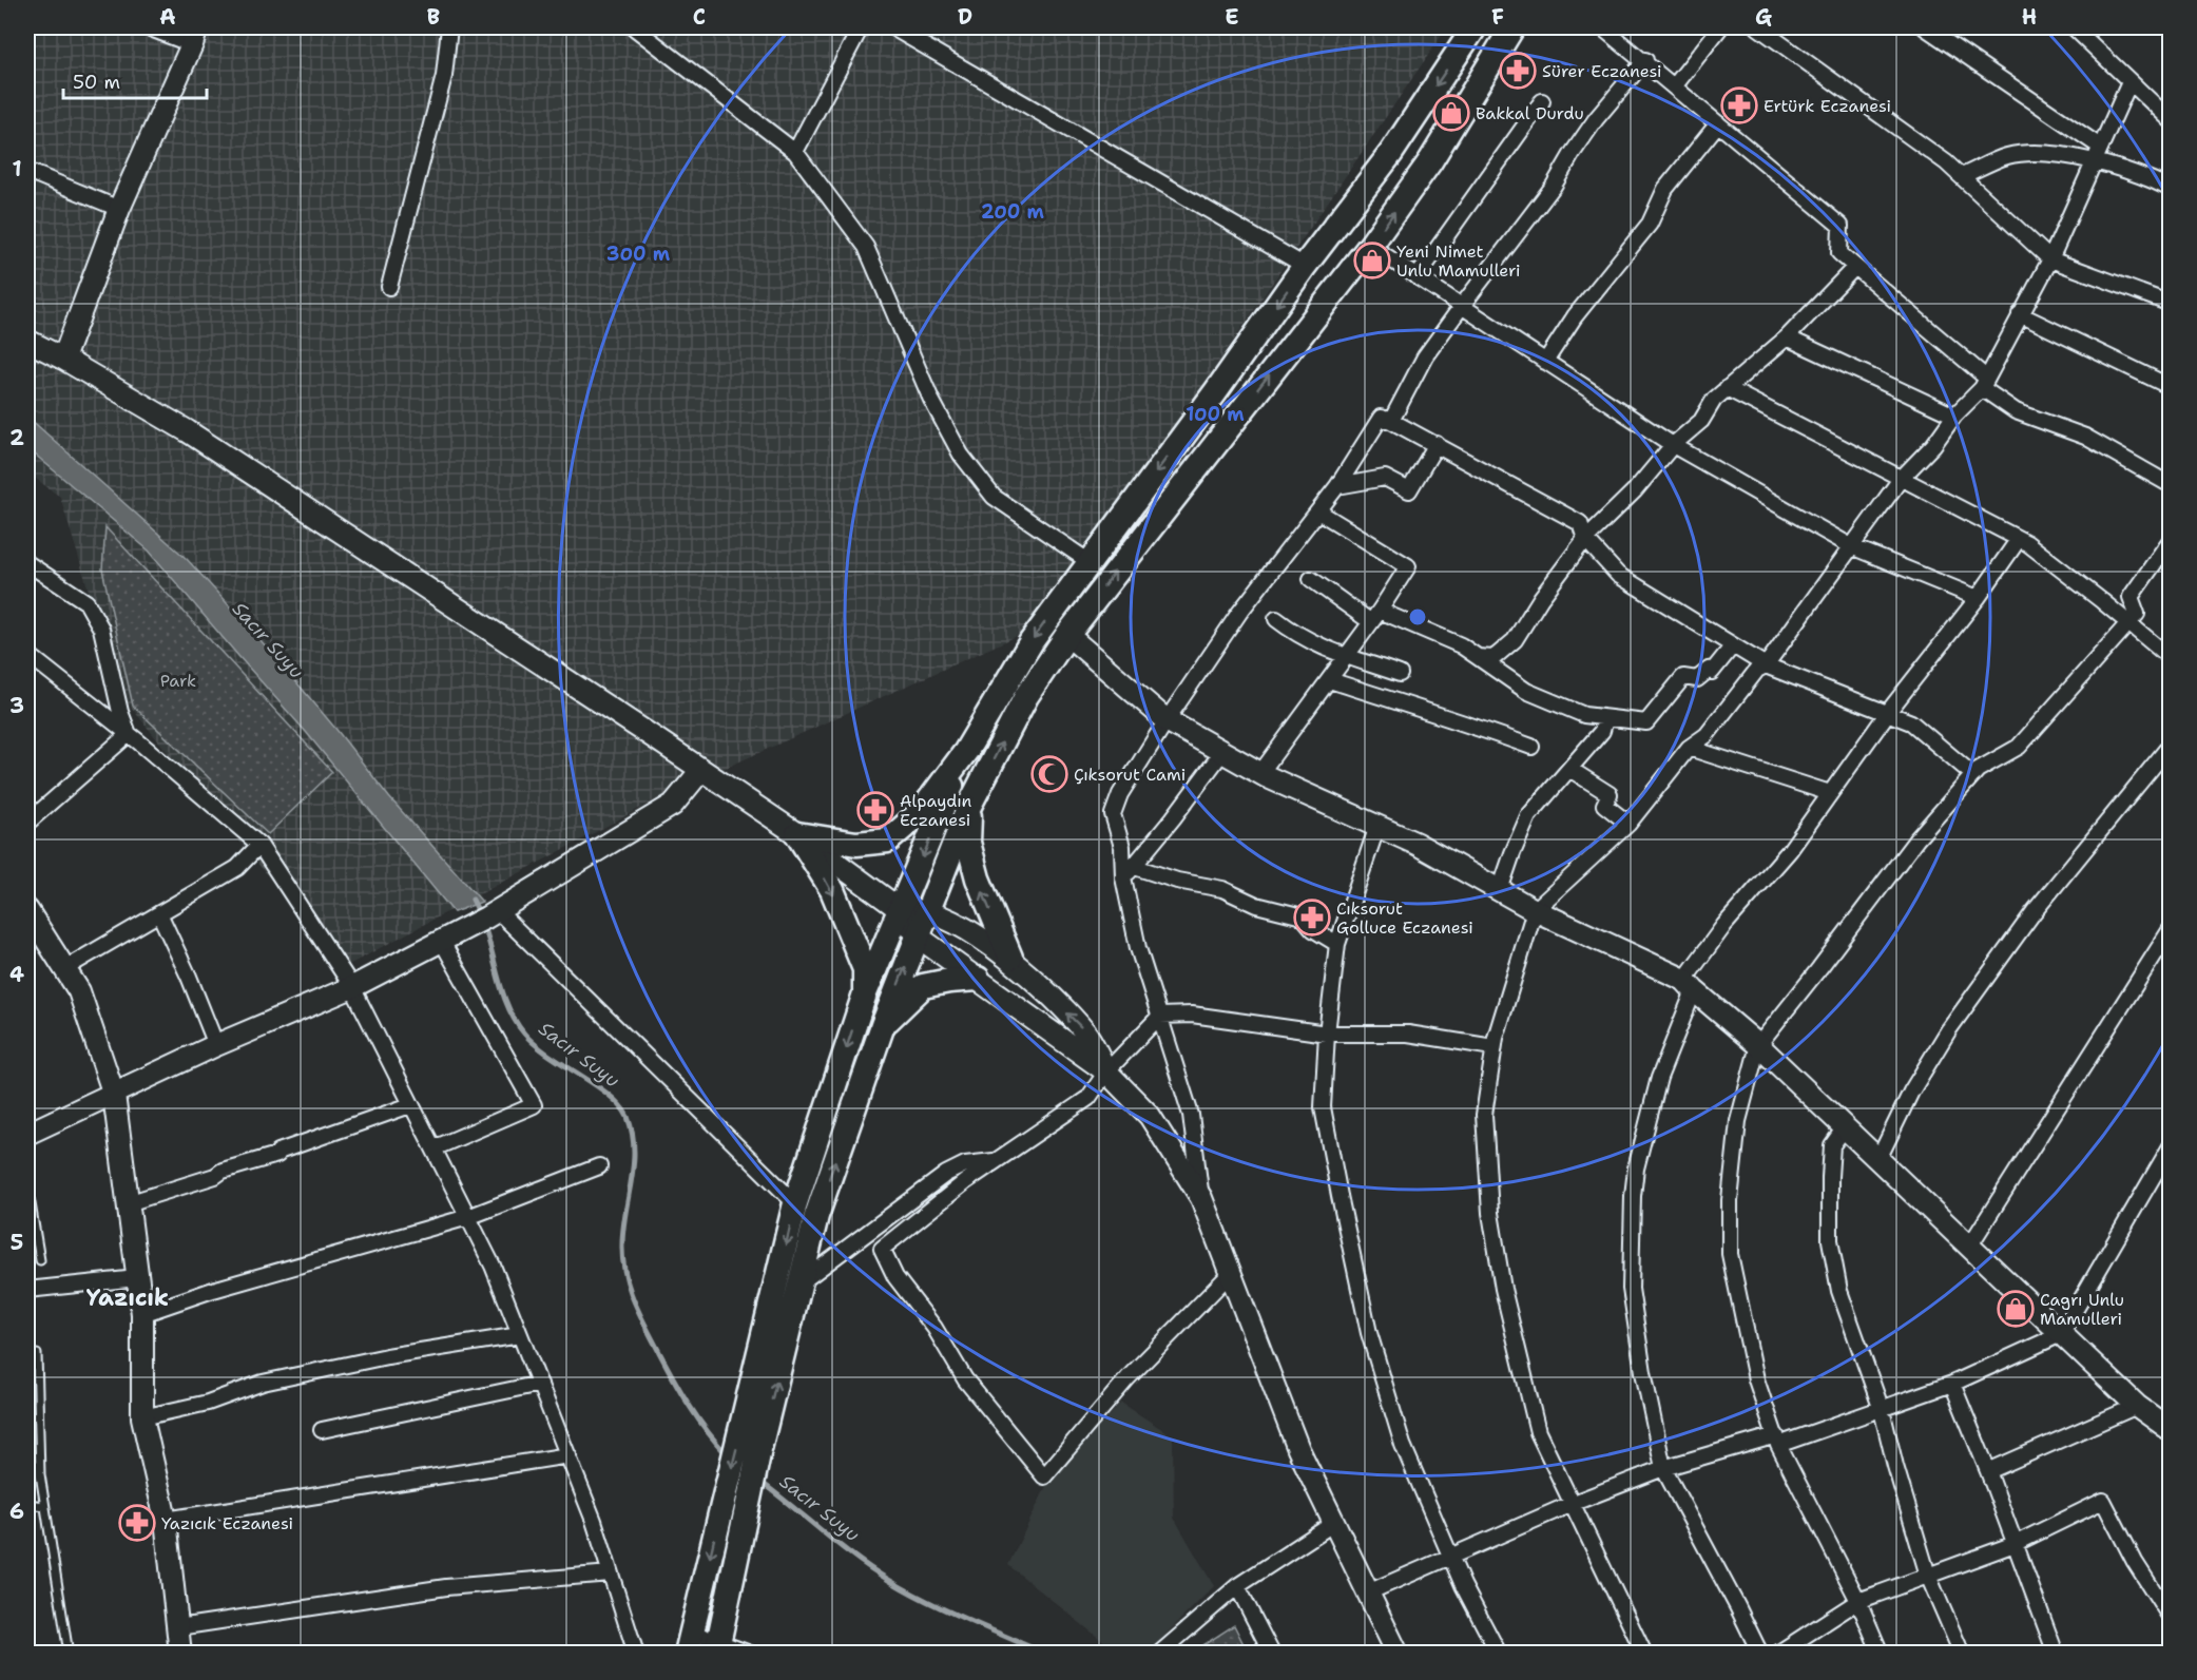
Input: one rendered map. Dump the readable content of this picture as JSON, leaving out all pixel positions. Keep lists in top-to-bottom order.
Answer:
{
  "districts": ["Yazıcık"],
  "water": ["Sacır Suyu"],
  "parks": ["Park"],
  "places": {
    "pharmacy": [
      "Sürer Eczanesi",
      "Ertürk Eczanesi",
      "Alpaydın Eczanesi",
      "Cıksorut Golluce Eczanesi",
      "Yazıcık Eczanesi"
    ],
    "shop": ["Bakkal Durdu", "Yeni Nimet Unlu Mamulleri", "Cagrı Unlu Mamulleri"],
    "mosque": ["Çıksorut Cami"]
  },
  "scale_bar": "50 m",
  "grid": {
    "columns": [
      "A",
      "B",
      "C",
      "D",
      "E",
      "F",
      "G",
      "H"
    ],
    "rows": [
      "1",
      "2",
      "3",
      "4",
      "5",
      "6"
    ]
  },
  "rings": ["200 m", "300 m", "100 m"]
}
